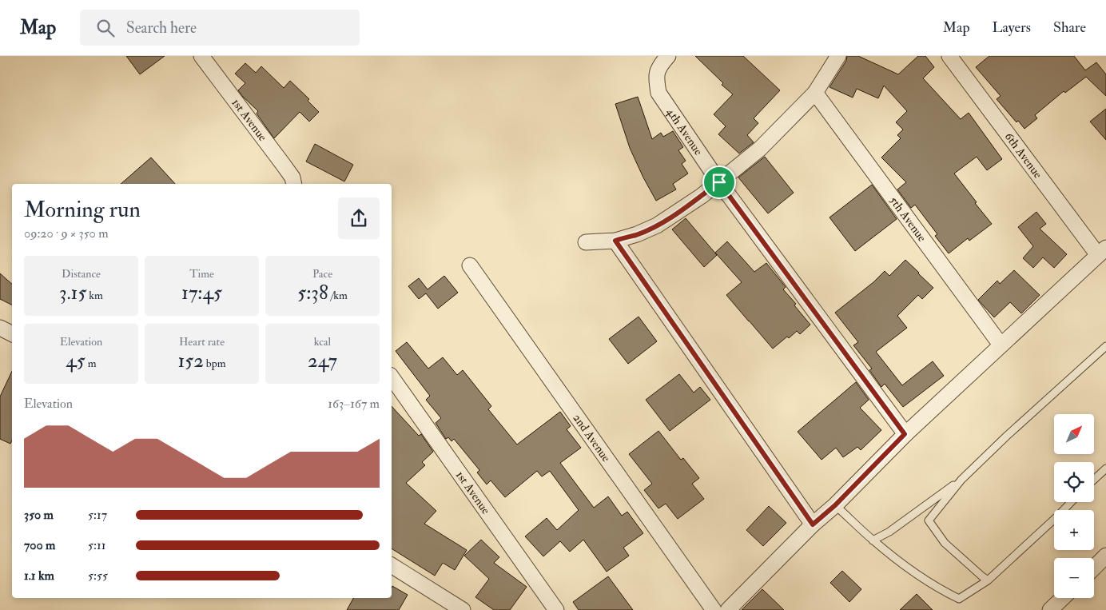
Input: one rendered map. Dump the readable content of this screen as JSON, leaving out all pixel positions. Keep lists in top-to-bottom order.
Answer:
{
  "streets": {
    "street": [
      "1st Avenue",
      "4th Avenue",
      "6th Avenue",
      "5th Avenue",
      "2nd Avenue"
    ]
  },
  "north": "top right",
  "page": {
    "header": "Map",
    "search": "Search here",
    "nav": ["Map", "Layers", "Share"],
    "heading": ["Morning run", "09:20 · 9 × 350 m"],
    "stats": [
      ["Distance", "3.15 km"],
      ["Time", "17:45"],
      ["Pace", "5:38 /km"],
      ["Elevation", "45 m"],
      ["Heart rate", "152 bpm"],
      ["kcal", "247"]
    ],
    "chart": ["Elevation", "163–167 m"],
    "map_buttons": ["+", "−"],
    "list": [
      {
        "name": "350 m",
        "note": "5:17"
      },
      {
        "name": "700 m",
        "note": "5:11"
      },
      {
        "name": "1.1 km",
        "note": "5:55"
      }
    ]
  }
}
